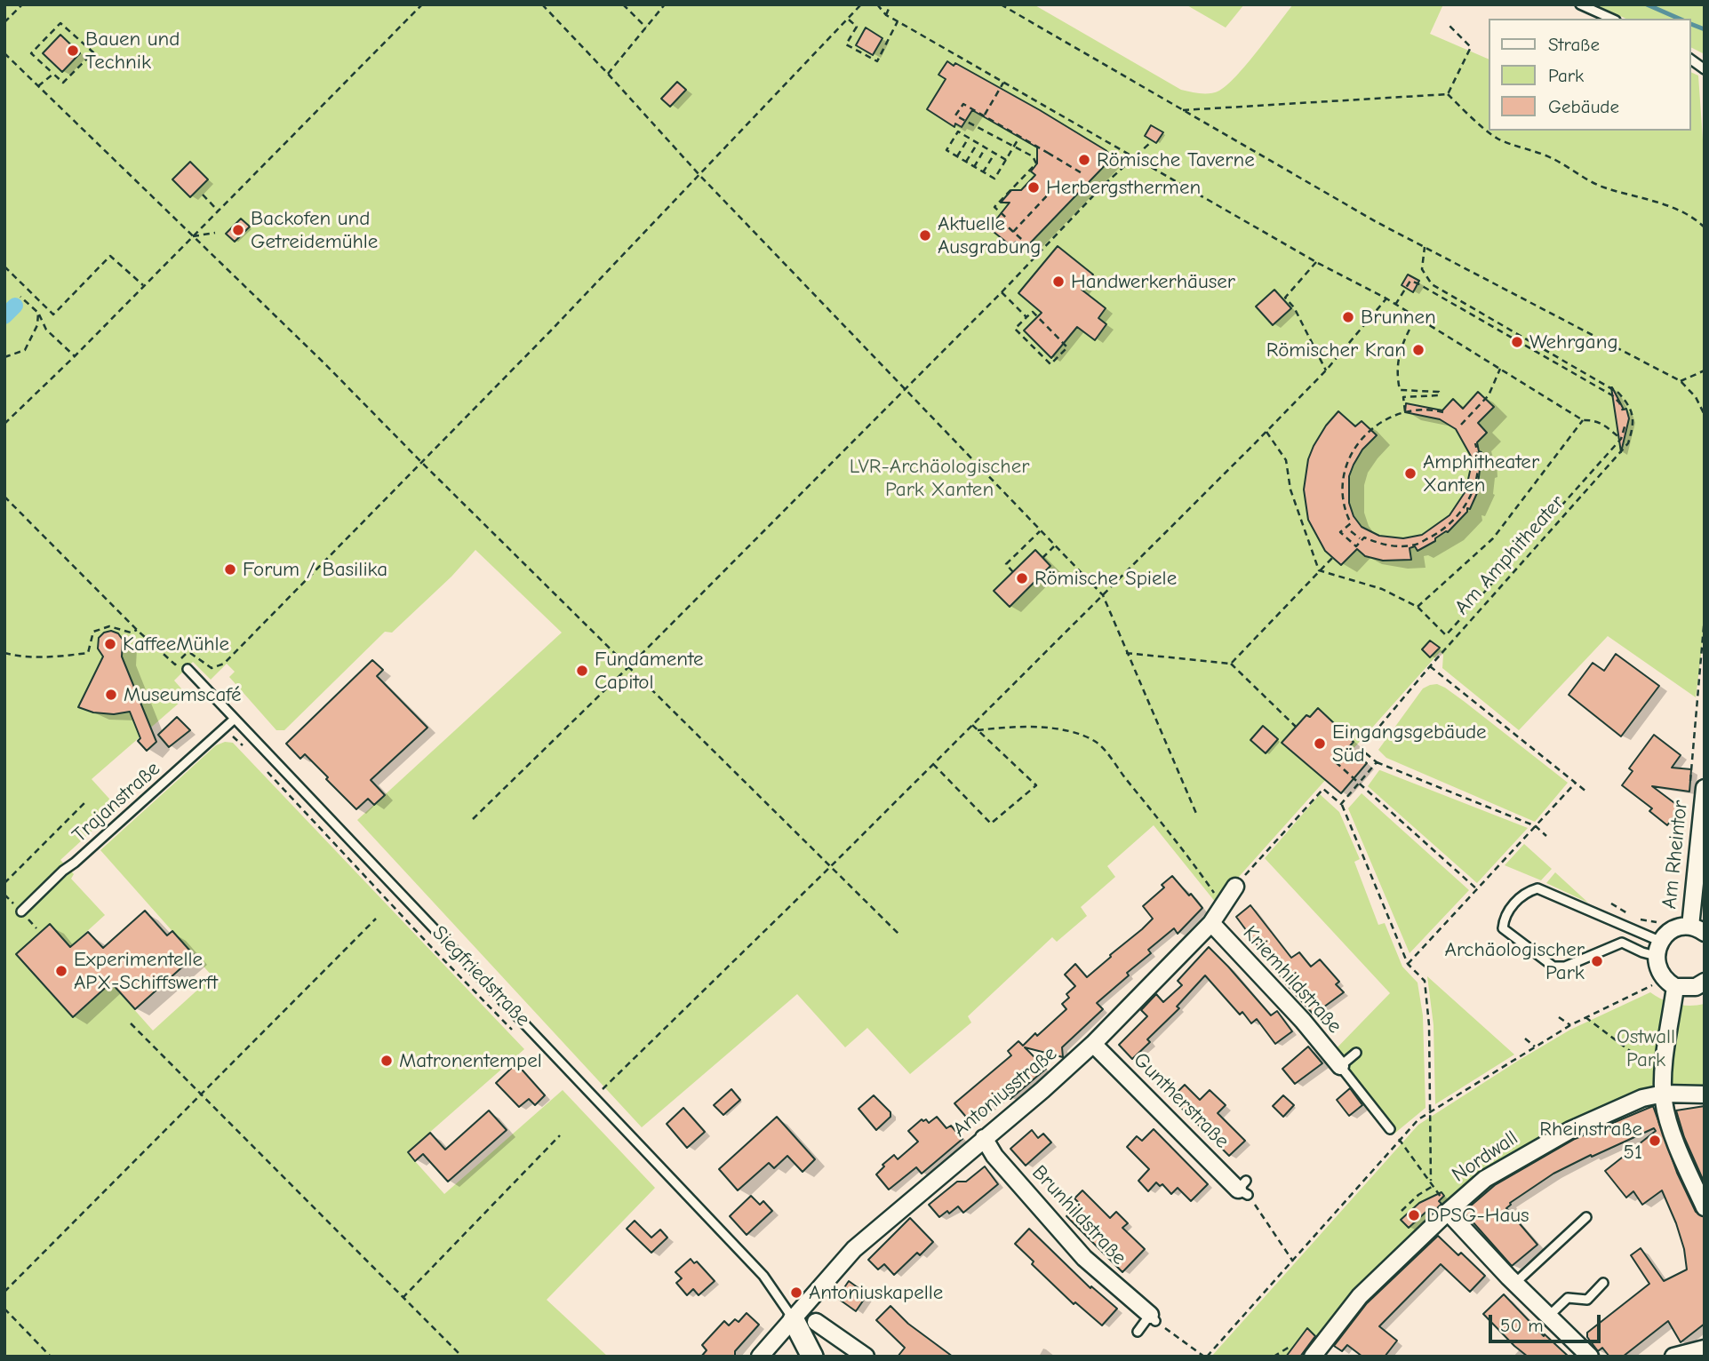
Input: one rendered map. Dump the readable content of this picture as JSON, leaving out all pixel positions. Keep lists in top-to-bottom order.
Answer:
{
  "streets": {
    "street": [
      "Am Rheintor",
      "Siegfriedstraße",
      "Kriemhildstraße",
      "Antoniusstraße",
      "Guntherstraße",
      "Nordwall",
      "Brunhildstraße"
    ],
    "lane": ["Trajanstraße"],
    "path": ["Am Amphitheater"]
  },
  "crossings": [
    ["Trajanstraße", "Siegfriedstraße"],
    ["Siegfriedstraße", "Antoniusstraße"],
    ["Kriemhildstraße", "Antoniusstraße"],
    ["Antoniusstraße", "Guntherstraße"],
    ["Antoniusstraße", "Brunhildstraße"]
  ],
  "parks": ["LVR-Archäologischer Park Xanten", "Ostwall Park"],
  "places": [
    "Bauen und Technik",
    "Römische Taverne",
    "Herbergsthermen",
    "Backofen und Getreidemühle",
    "Aktuelle Ausgrabung",
    "Handwerkerhäuser",
    "Brunnen",
    "Wehrgang",
    "Römischer Kran",
    "Amphitheater Xanten",
    "Forum / Basilika",
    "Römische Spiele",
    "KaffeeMühle",
    "Fundamente Capitol",
    "Museumscafé",
    "Eingangsgebäude Süd",
    "Archäologischer Park",
    "Experimentelle APX-Schiffswerft",
    "Matronentempel",
    "Rheinstraße 51",
    "DPSG-Haus",
    "Antoniuskapelle"
  ],
  "legend": ["Straße", "Park", "Gebäude"],
  "scale_bar": "50 m"
}
